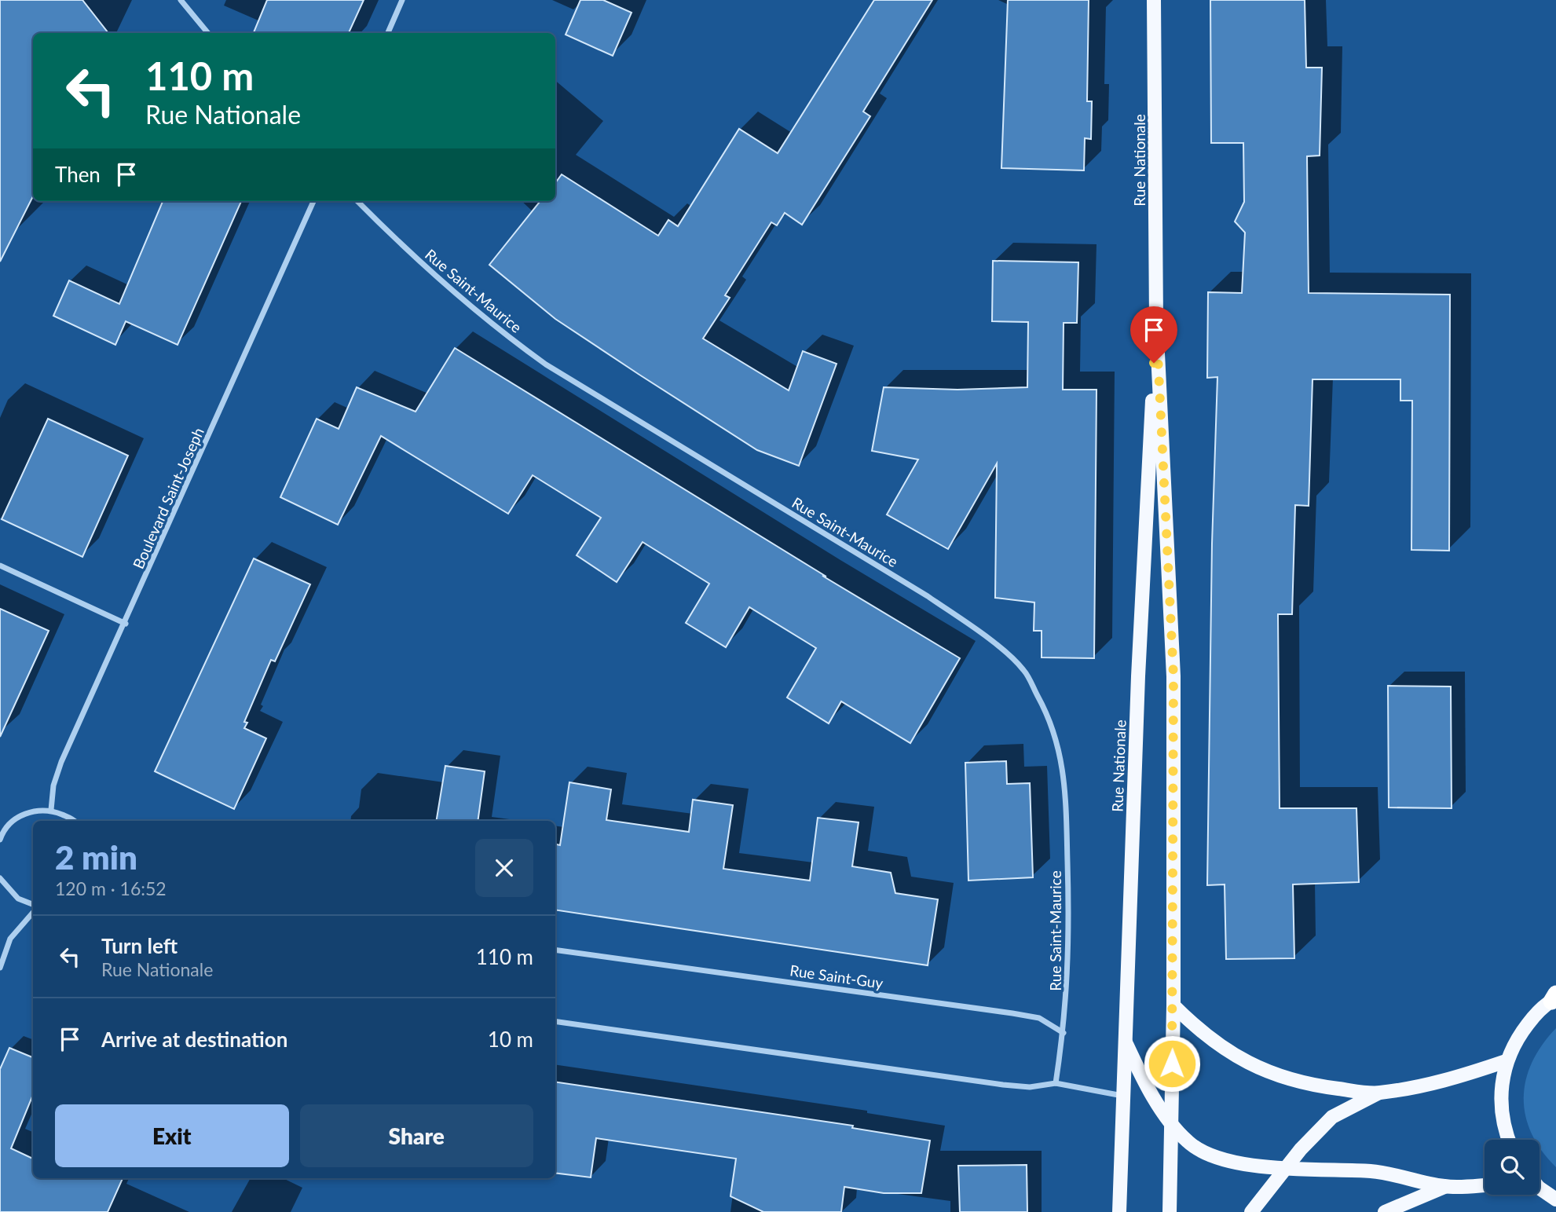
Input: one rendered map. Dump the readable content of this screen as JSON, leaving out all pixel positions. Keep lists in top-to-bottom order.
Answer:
{
  "streets": {
    "main road": ["Rue Nationale"],
    "street": ["Rue Saint-Maurice", "Boulevard Saint-Joseph", "Rue Saint-Guy"]
  },
  "crossings": [
    ["Rue Saint-Maurice", "Rue Saint-Guy"]
  ],
  "page": {
    "turn": ["110 m", "Rue Nationale"],
    "then": "Then",
    "heading": ["2 min", "120 m · 16:52"],
    "list": [
      {
        "name": "Turn left",
        "note": "Rue Nationale",
        "value": "110 m"
      },
      {
        "name": "Arrive at destination",
        "value": "10 m"
      }
    ],
    "buttons": ["Exit", "Share"]
  }
}
